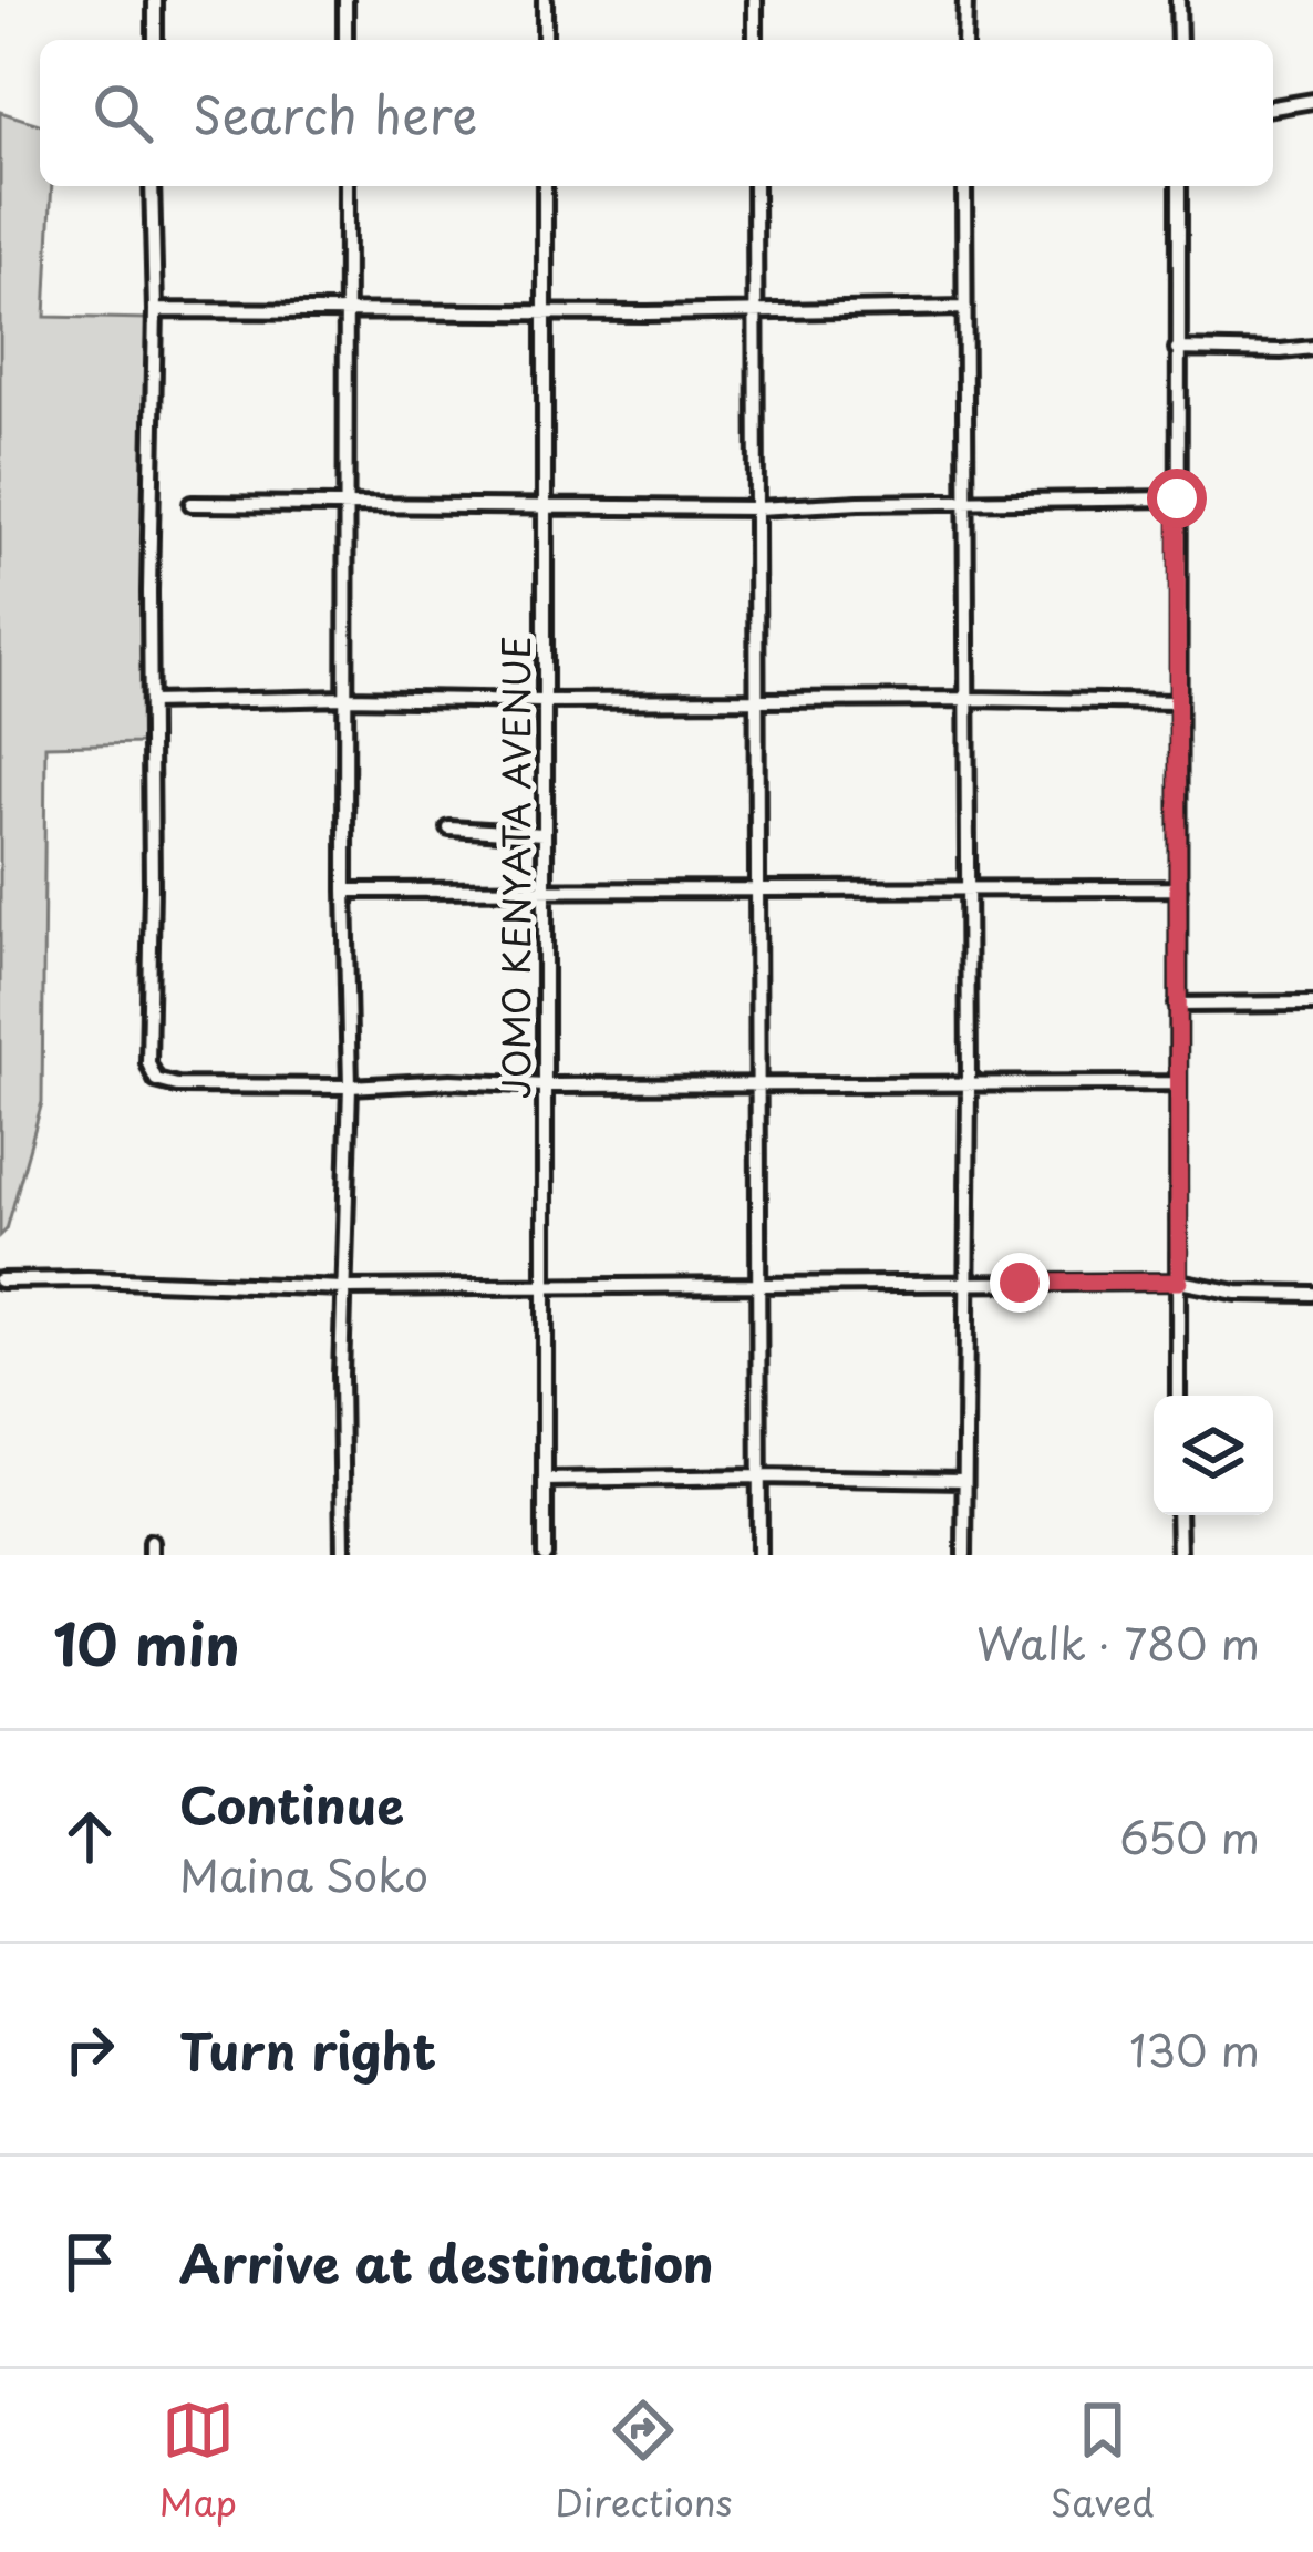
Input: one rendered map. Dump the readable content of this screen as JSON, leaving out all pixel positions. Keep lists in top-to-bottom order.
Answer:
{
  "streets": {
    "street": ["JOMO KENYATA AVENUE"]
  },
  "page": {
    "search": "Search here",
    "heading": ["10 min", "Walk · 780 m"],
    "list": [
      ["Continue", "Maina Soko", "650 m"],
      ["Turn right", "130 m"],
      "Arrive at destination"
    ],
    "nav": ["Map", "Directions", "Saved"]
  }
}
